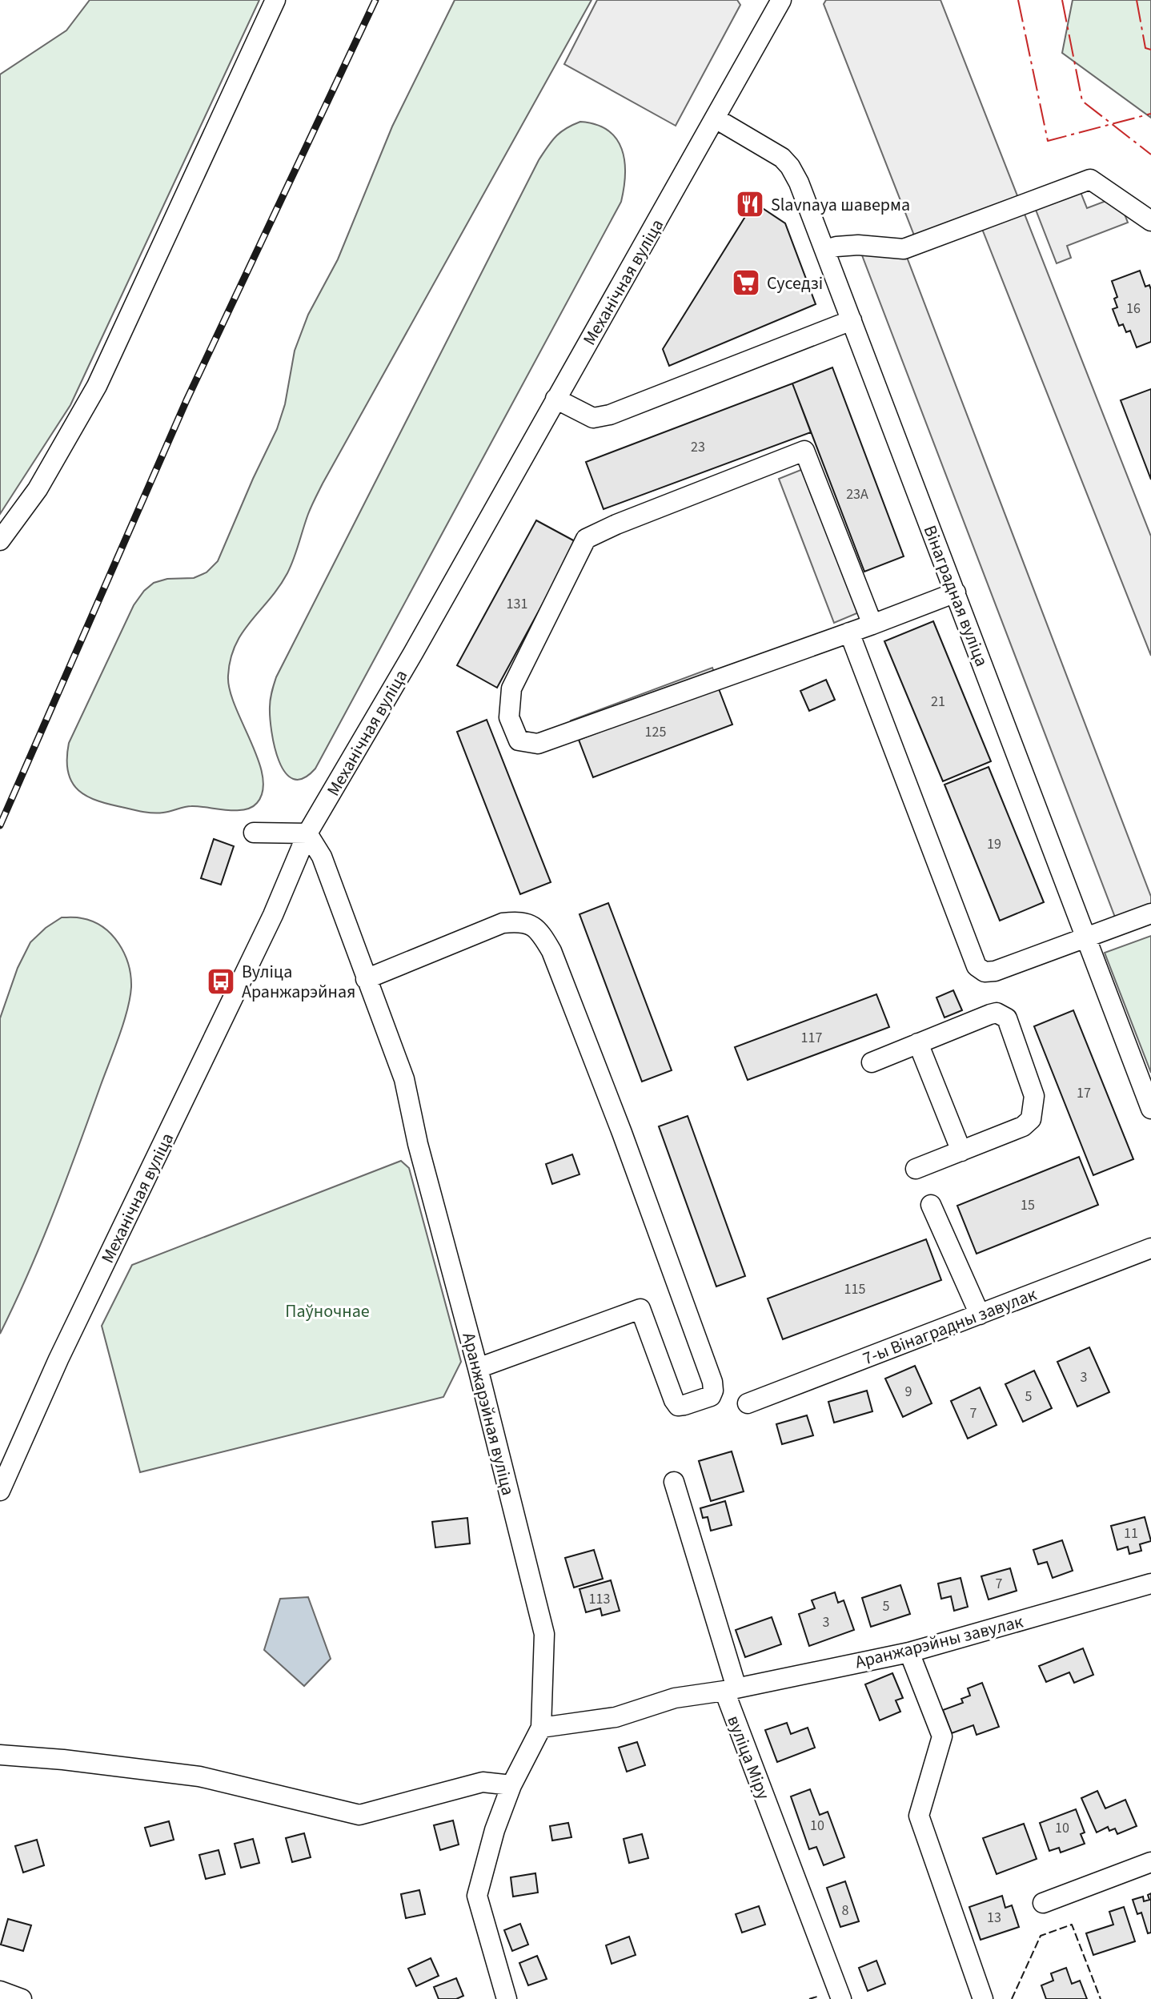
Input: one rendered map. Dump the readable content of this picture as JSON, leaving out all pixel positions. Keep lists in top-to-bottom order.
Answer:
{
  "streets": {
    "street": [
      "Механічная вуліца",
      "Вінаградная вуліца",
      "7-ы Вінаградны завулак",
      "Аранжарэйная вуліца",
      "Аранжарэйны завулак",
      "вуліца Міру"
    ]
  },
  "crossings": [
    ["Механічная вуліца", "Вінаградная вуліца"],
    ["Механічная вуліца", "Аранжарэйная вуліца"],
    ["Аранжарэйны завулак", "вуліца Міру"]
  ],
  "parks": ["Паўночнае"],
  "places": {
    "restaurant": ["Slavnaya шаверма"],
    "supermarket": ["Суседзі"],
    "bus stop": ["Вуліца Аранжарэйная"]
  },
  "house_numbers": [
    "16",
    "23",
    "23А",
    "131",
    "21",
    "125",
    "19",
    "117",
    "17",
    "15",
    "115",
    "3",
    "9",
    "5",
    "7",
    "11",
    "7",
    "113",
    "5",
    "3",
    "10",
    "10",
    "8",
    "13"
  ]
}
